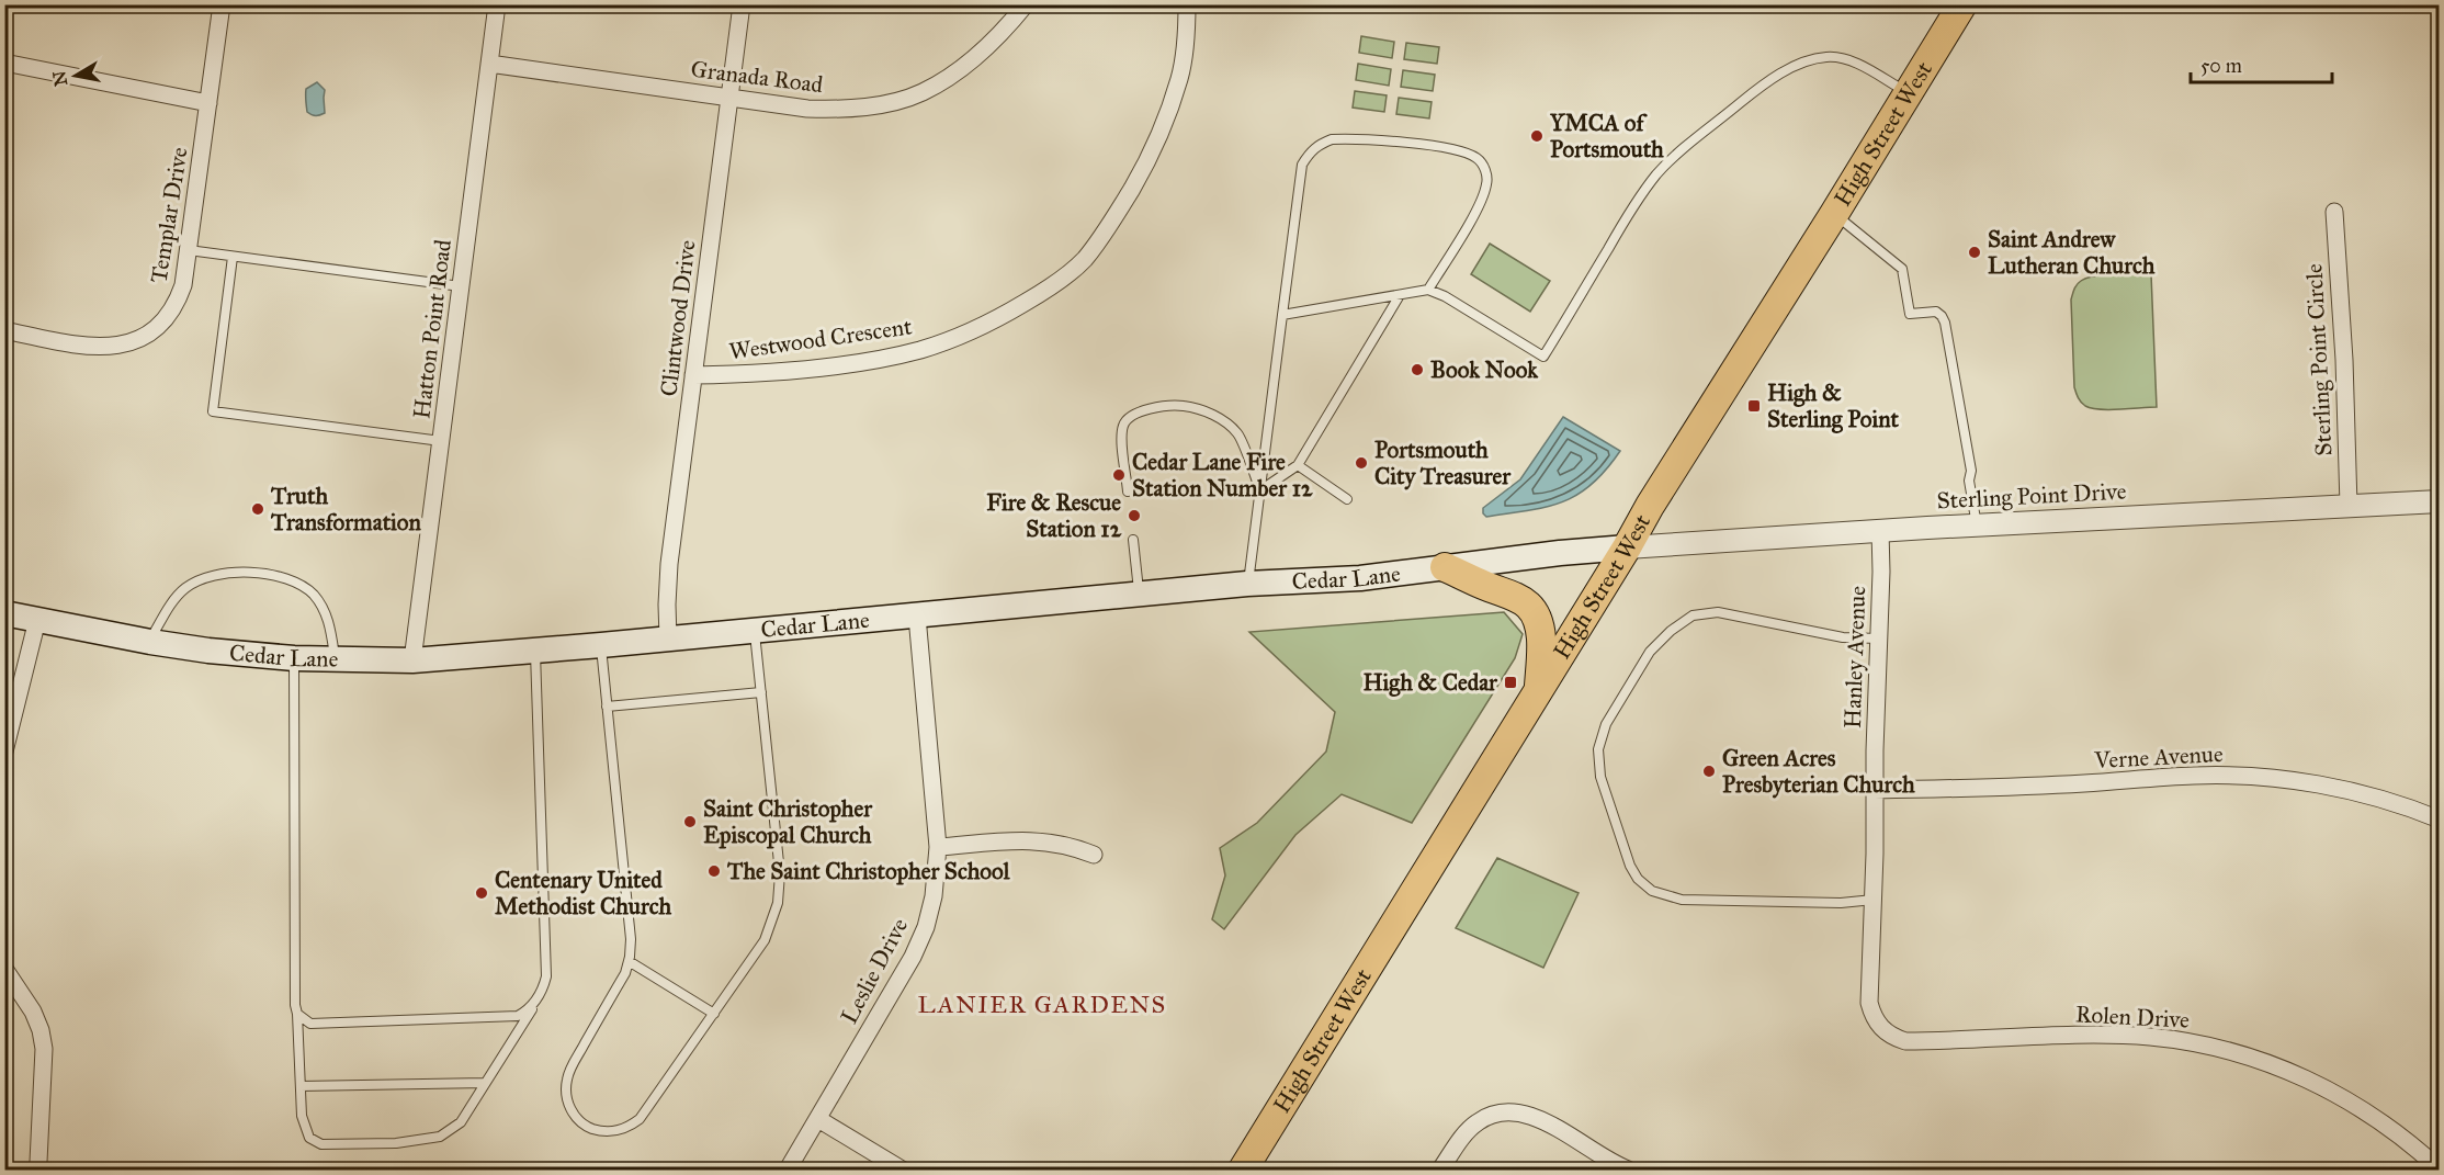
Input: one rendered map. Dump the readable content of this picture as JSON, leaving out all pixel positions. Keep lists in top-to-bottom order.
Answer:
{
  "streets": {
    "main road": ["High Street West", "Cedar Lane"],
    "street": [
      "Granada Road",
      "Templar Drive",
      "Clintwood Drive",
      "Hatton Point Road",
      "Westwood Crescent",
      "Sterling Point Circle",
      "Sterling Point Drive",
      "Hanley Avenue",
      "Verne Avenue",
      "Leslie Drive",
      "Rolen Drive"
    ]
  },
  "crossings": [
    ["Granada Road", "Clintwood Drive"],
    ["Granada Road", "Hatton Point Road"],
    ["High Street West", "Sterling Point Drive"],
    ["High Street West", "Cedar Lane"],
    ["Clintwood Drive", "Westwood Crescent"],
    ["Clintwood Drive", "Cedar Lane"],
    ["Hatton Point Road", "Cedar Lane"],
    ["Sterling Point Circle", "Sterling Point Drive"],
    ["Sterling Point Drive", "Cedar Lane"],
    ["Sterling Point Drive", "Hanley Avenue"],
    ["Cedar Lane", "Leslie Drive"],
    ["Hanley Avenue", "Verne Avenue"],
    ["Hanley Avenue", "Rolen Drive"]
  ],
  "districts": ["LANIER GARDENS"],
  "places": {
    "other": [
      "YMCA of Portsmouth",
      "Saint Andrew Lutheran Church",
      "Book Nook",
      "Portsmouth City Treasurer",
      "Cedar Lane Fire Station Number 12",
      "Truth Transformation",
      "Fire & Rescue Station 12",
      "Green Acres Presbyterian Church",
      "Saint Christopher Episcopal Church",
      "The Saint Christopher School",
      "Centenary United Methodist Church"
    ],
    "transit": ["High & Sterling Point", "High & Cedar"]
  },
  "scale_bar": "50 m",
  "north": "left"
}
